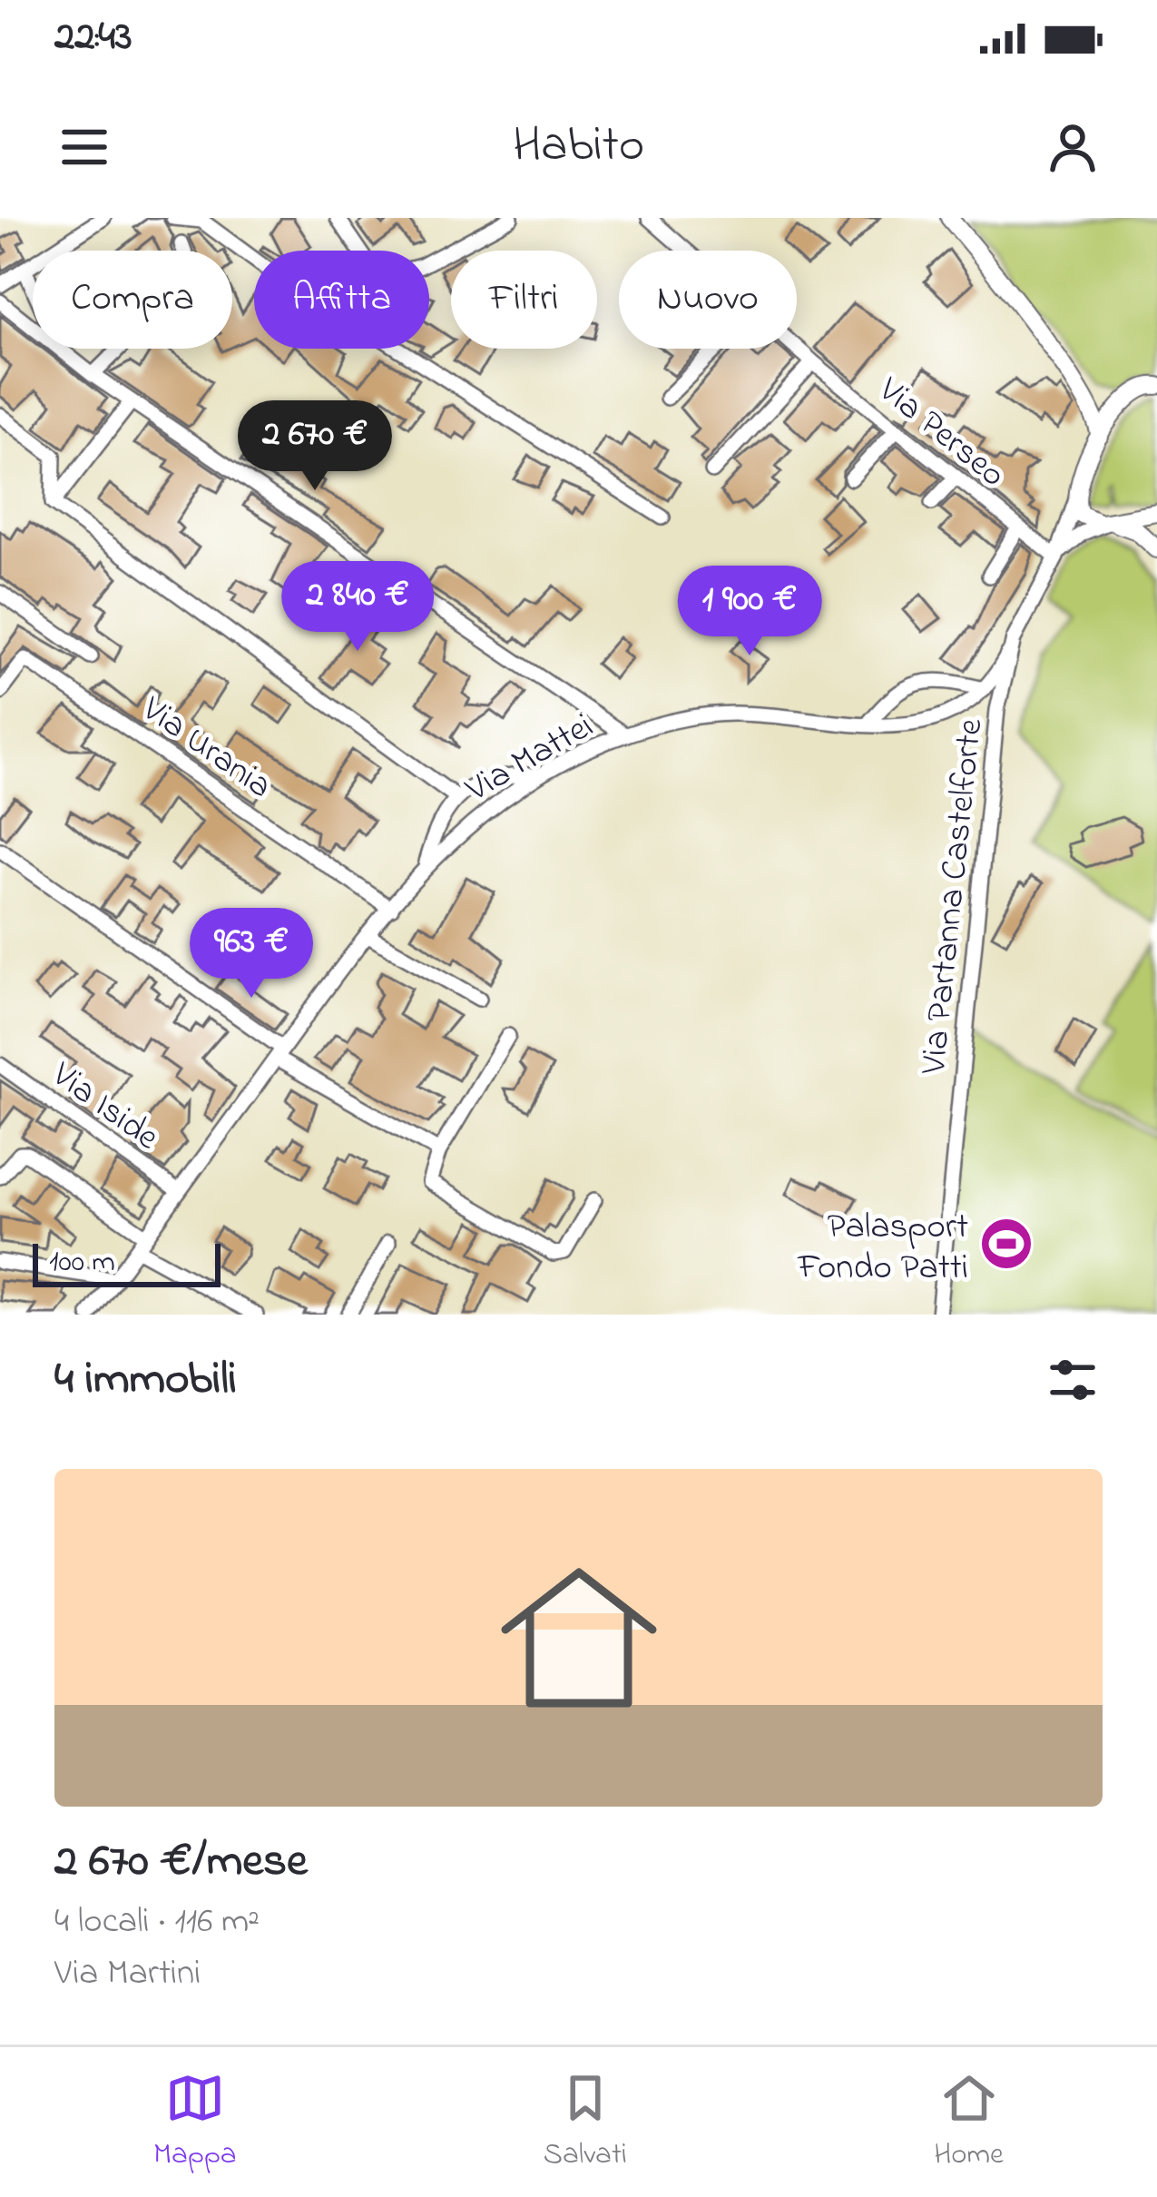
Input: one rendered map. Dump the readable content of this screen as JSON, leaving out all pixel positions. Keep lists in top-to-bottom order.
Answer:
{
  "streets": {
    "street": [
      "Via Perseo",
      "Via Urania",
      "Via Mattei",
      "Via Partanna Castelforte",
      "Via Iside"
    ]
  },
  "crossings": [
    ["Via Perseo", "Via Partanna Castelforte"],
    ["Via Urania", "Via Mattei"],
    ["Via Mattei", "Via Partanna Castelforte"],
    ["Via Mattei", "Via Iside"]
  ],
  "places": {
    "sports": ["Palasport Fondo Patti"]
  },
  "scale_bar": "100 m",
  "page": {
    "status": "22:43",
    "header": "Habito",
    "chip": [
      "Compra",
      "Affitta",
      "Filtri",
      "Nuovo"
    ],
    "price": [
      "2 670 €",
      "2 840 €",
      "1 900 €",
      "963 €"
    ],
    "scale": "100 m",
    "heading": "4 immobili",
    "list": [
      {
        "name": "2 670 €/mese",
        "note": "4 locali · 116 m² · Via Martini"
      }
    ],
    "tabs": ["Mappa", "Salvati", "Home"]
  }
}
